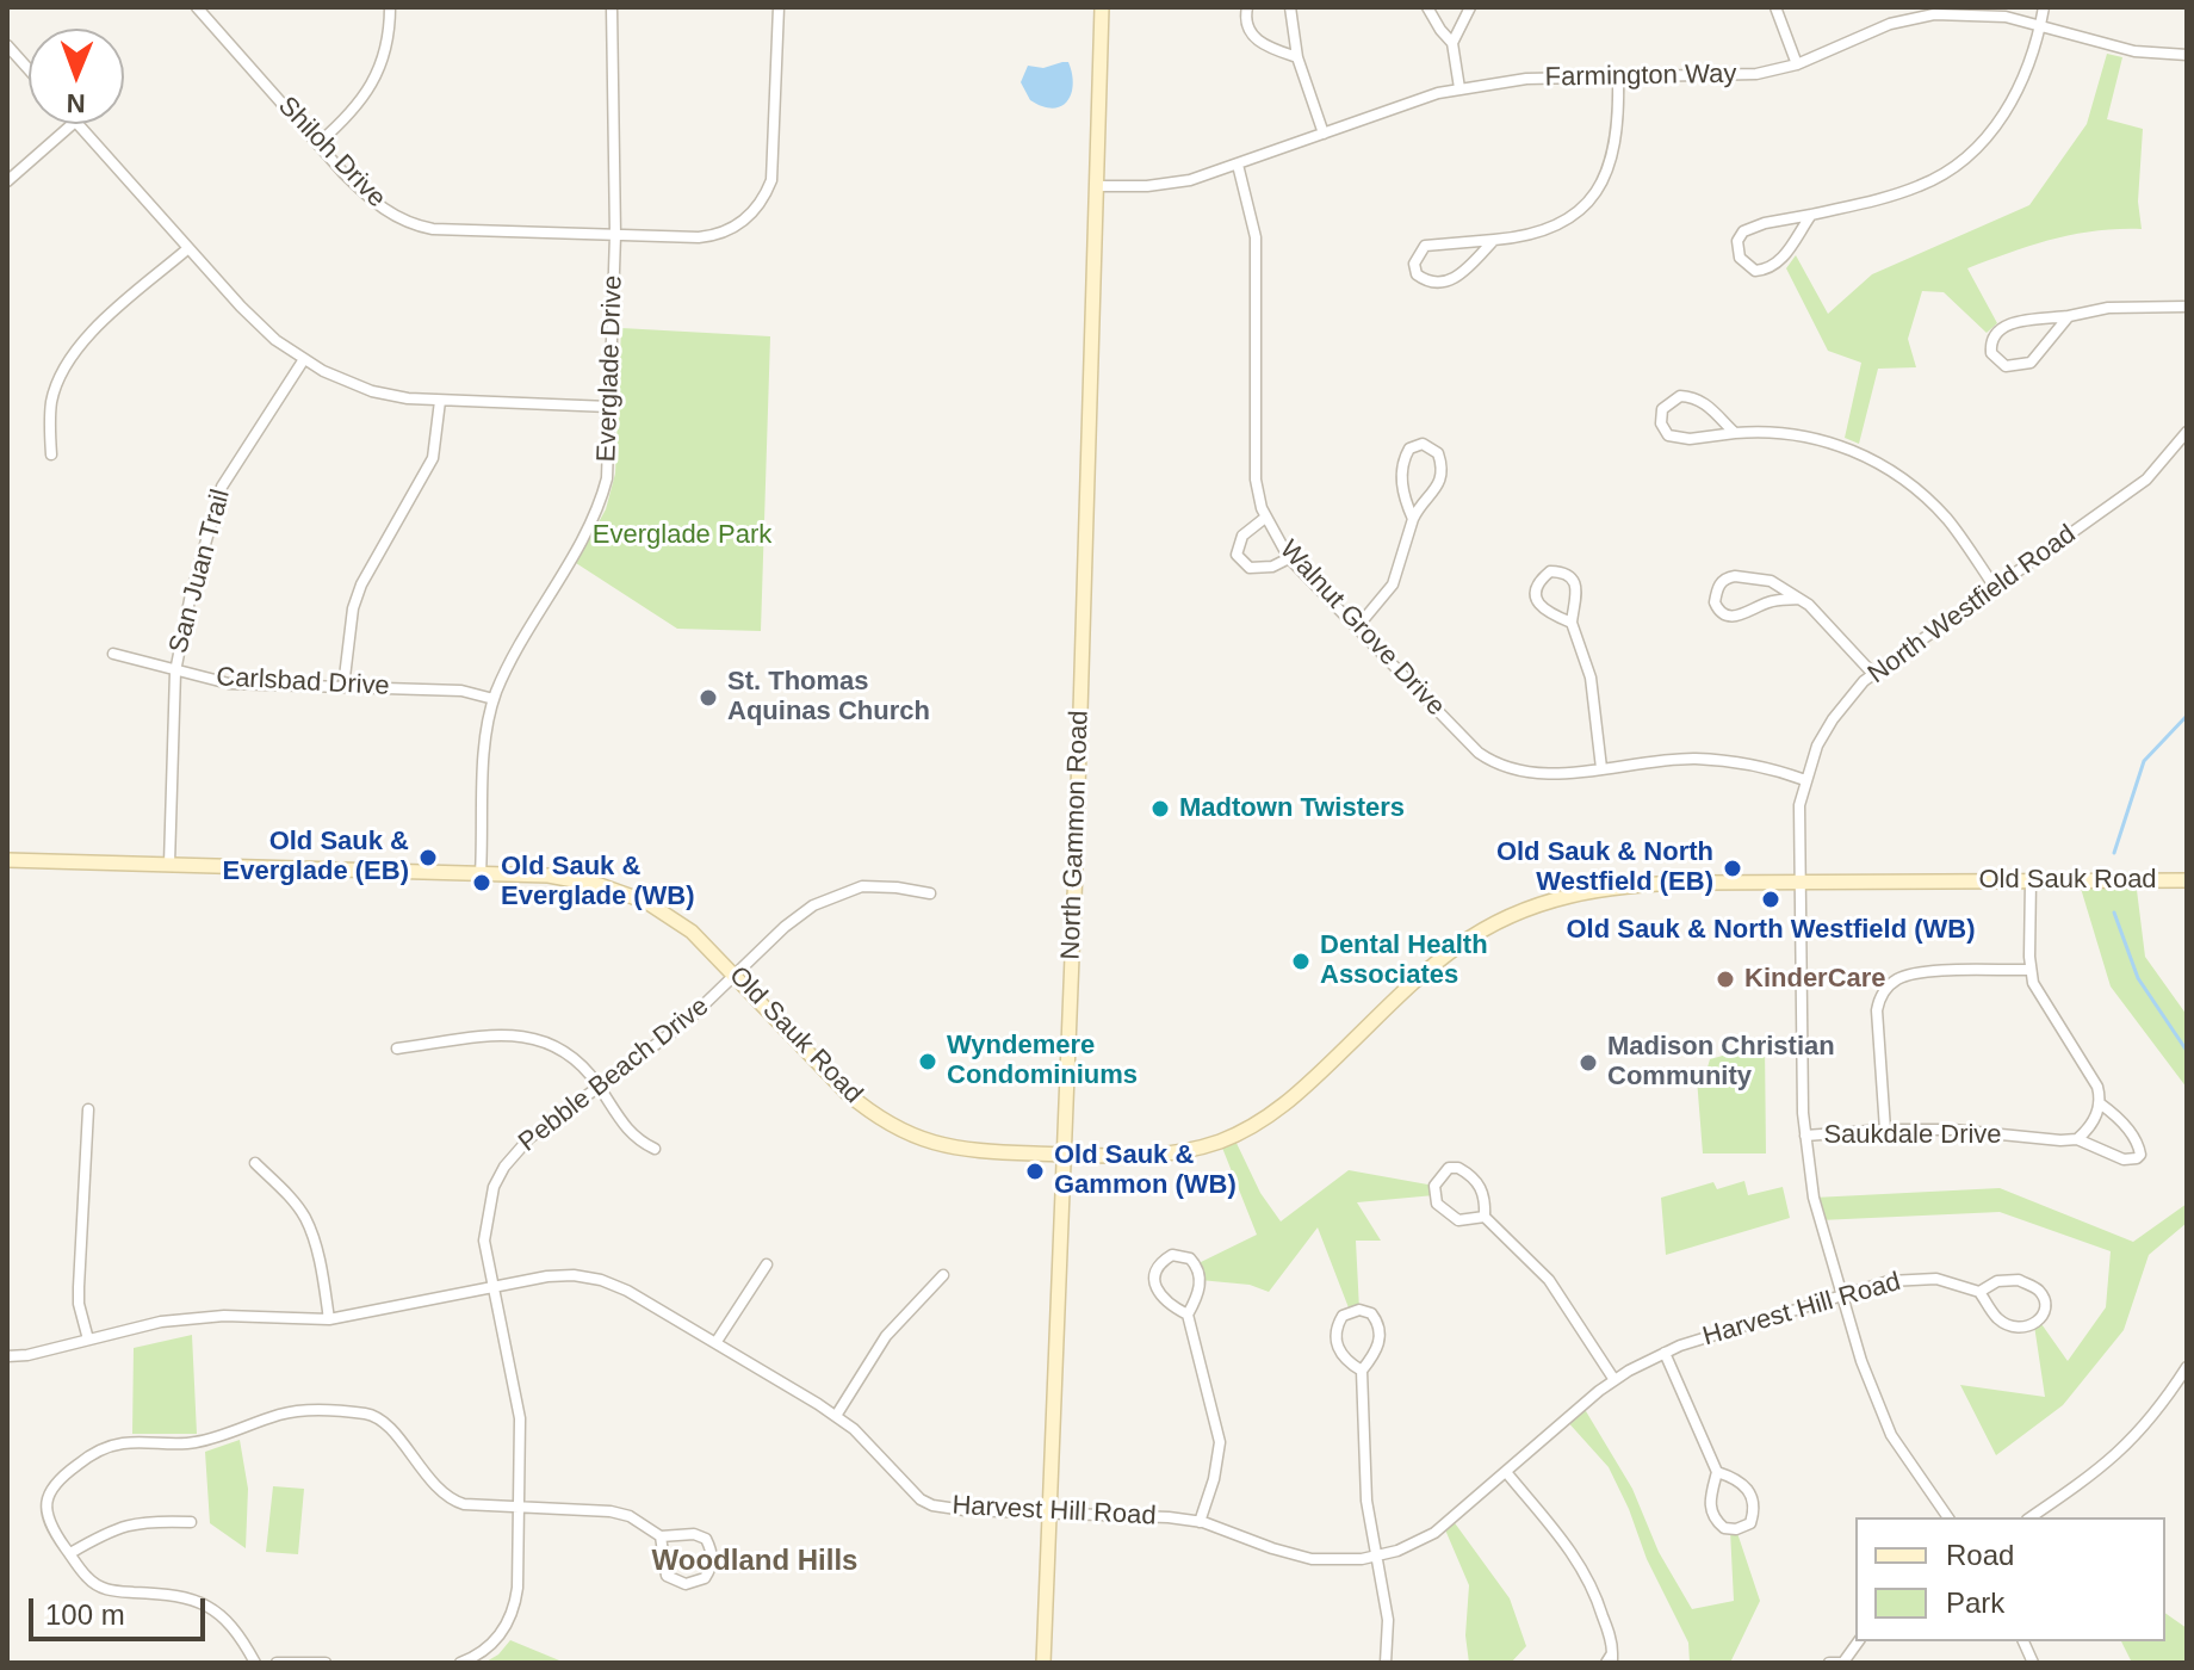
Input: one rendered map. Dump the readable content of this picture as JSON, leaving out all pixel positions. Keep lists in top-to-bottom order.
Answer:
{
  "streets": {
    "street": [
      "Farmington Way",
      "Shiloh Drive",
      "Everglade Drive",
      "San Juan Trail",
      "North Westfield Road",
      "Walnut Grove Drive",
      "Carlsbad Drive",
      "North Gammon Road",
      "Old Sauk Road",
      "Pebble Beach Drive",
      "Saukdale Drive",
      "Harvest Hill Road"
    ]
  },
  "crossings": [
    ["Farmington Way", "Walnut Grove Drive"],
    ["Farmington Way", "North Gammon Road"],
    ["Shiloh Drive", "Everglade Drive"],
    ["Everglade Drive", "Carlsbad Drive"],
    ["Everglade Drive", "Old Sauk Road"],
    ["San Juan Trail", "Carlsbad Drive"],
    ["San Juan Trail", "Old Sauk Road"],
    ["North Westfield Road", "Walnut Grove Drive"],
    ["North Westfield Road", "Old Sauk Road"],
    ["North Westfield Road", "Saukdale Drive"],
    ["North Westfield Road", "Harvest Hill Road"],
    ["North Gammon Road", "Old Sauk Road"],
    ["North Gammon Road", "Harvest Hill Road"],
    ["Old Sauk Road", "Pebble Beach Drive"],
    ["Pebble Beach Drive", "Harvest Hill Road"]
  ],
  "districts": ["Woodland Hills"],
  "parks": ["Everglade Park"],
  "places": [
    "St. Thomas Aquinas Church",
    "Madtown Twisters",
    "Old Sauk & Everglade (EB)",
    "Old Sauk & North Westfield (EB)",
    "Old Sauk & Everglade (WB)",
    "Old Sauk & North Westfield (WB)",
    "Dental Health Associates",
    "KinderCare",
    "Wyndemere Condominiums",
    "Madison Christian Community",
    "Old Sauk & Gammon (WB)"
  ],
  "legend": ["Road", "Park"],
  "scale_bar": "100 m",
  "north": "bottom"
}
